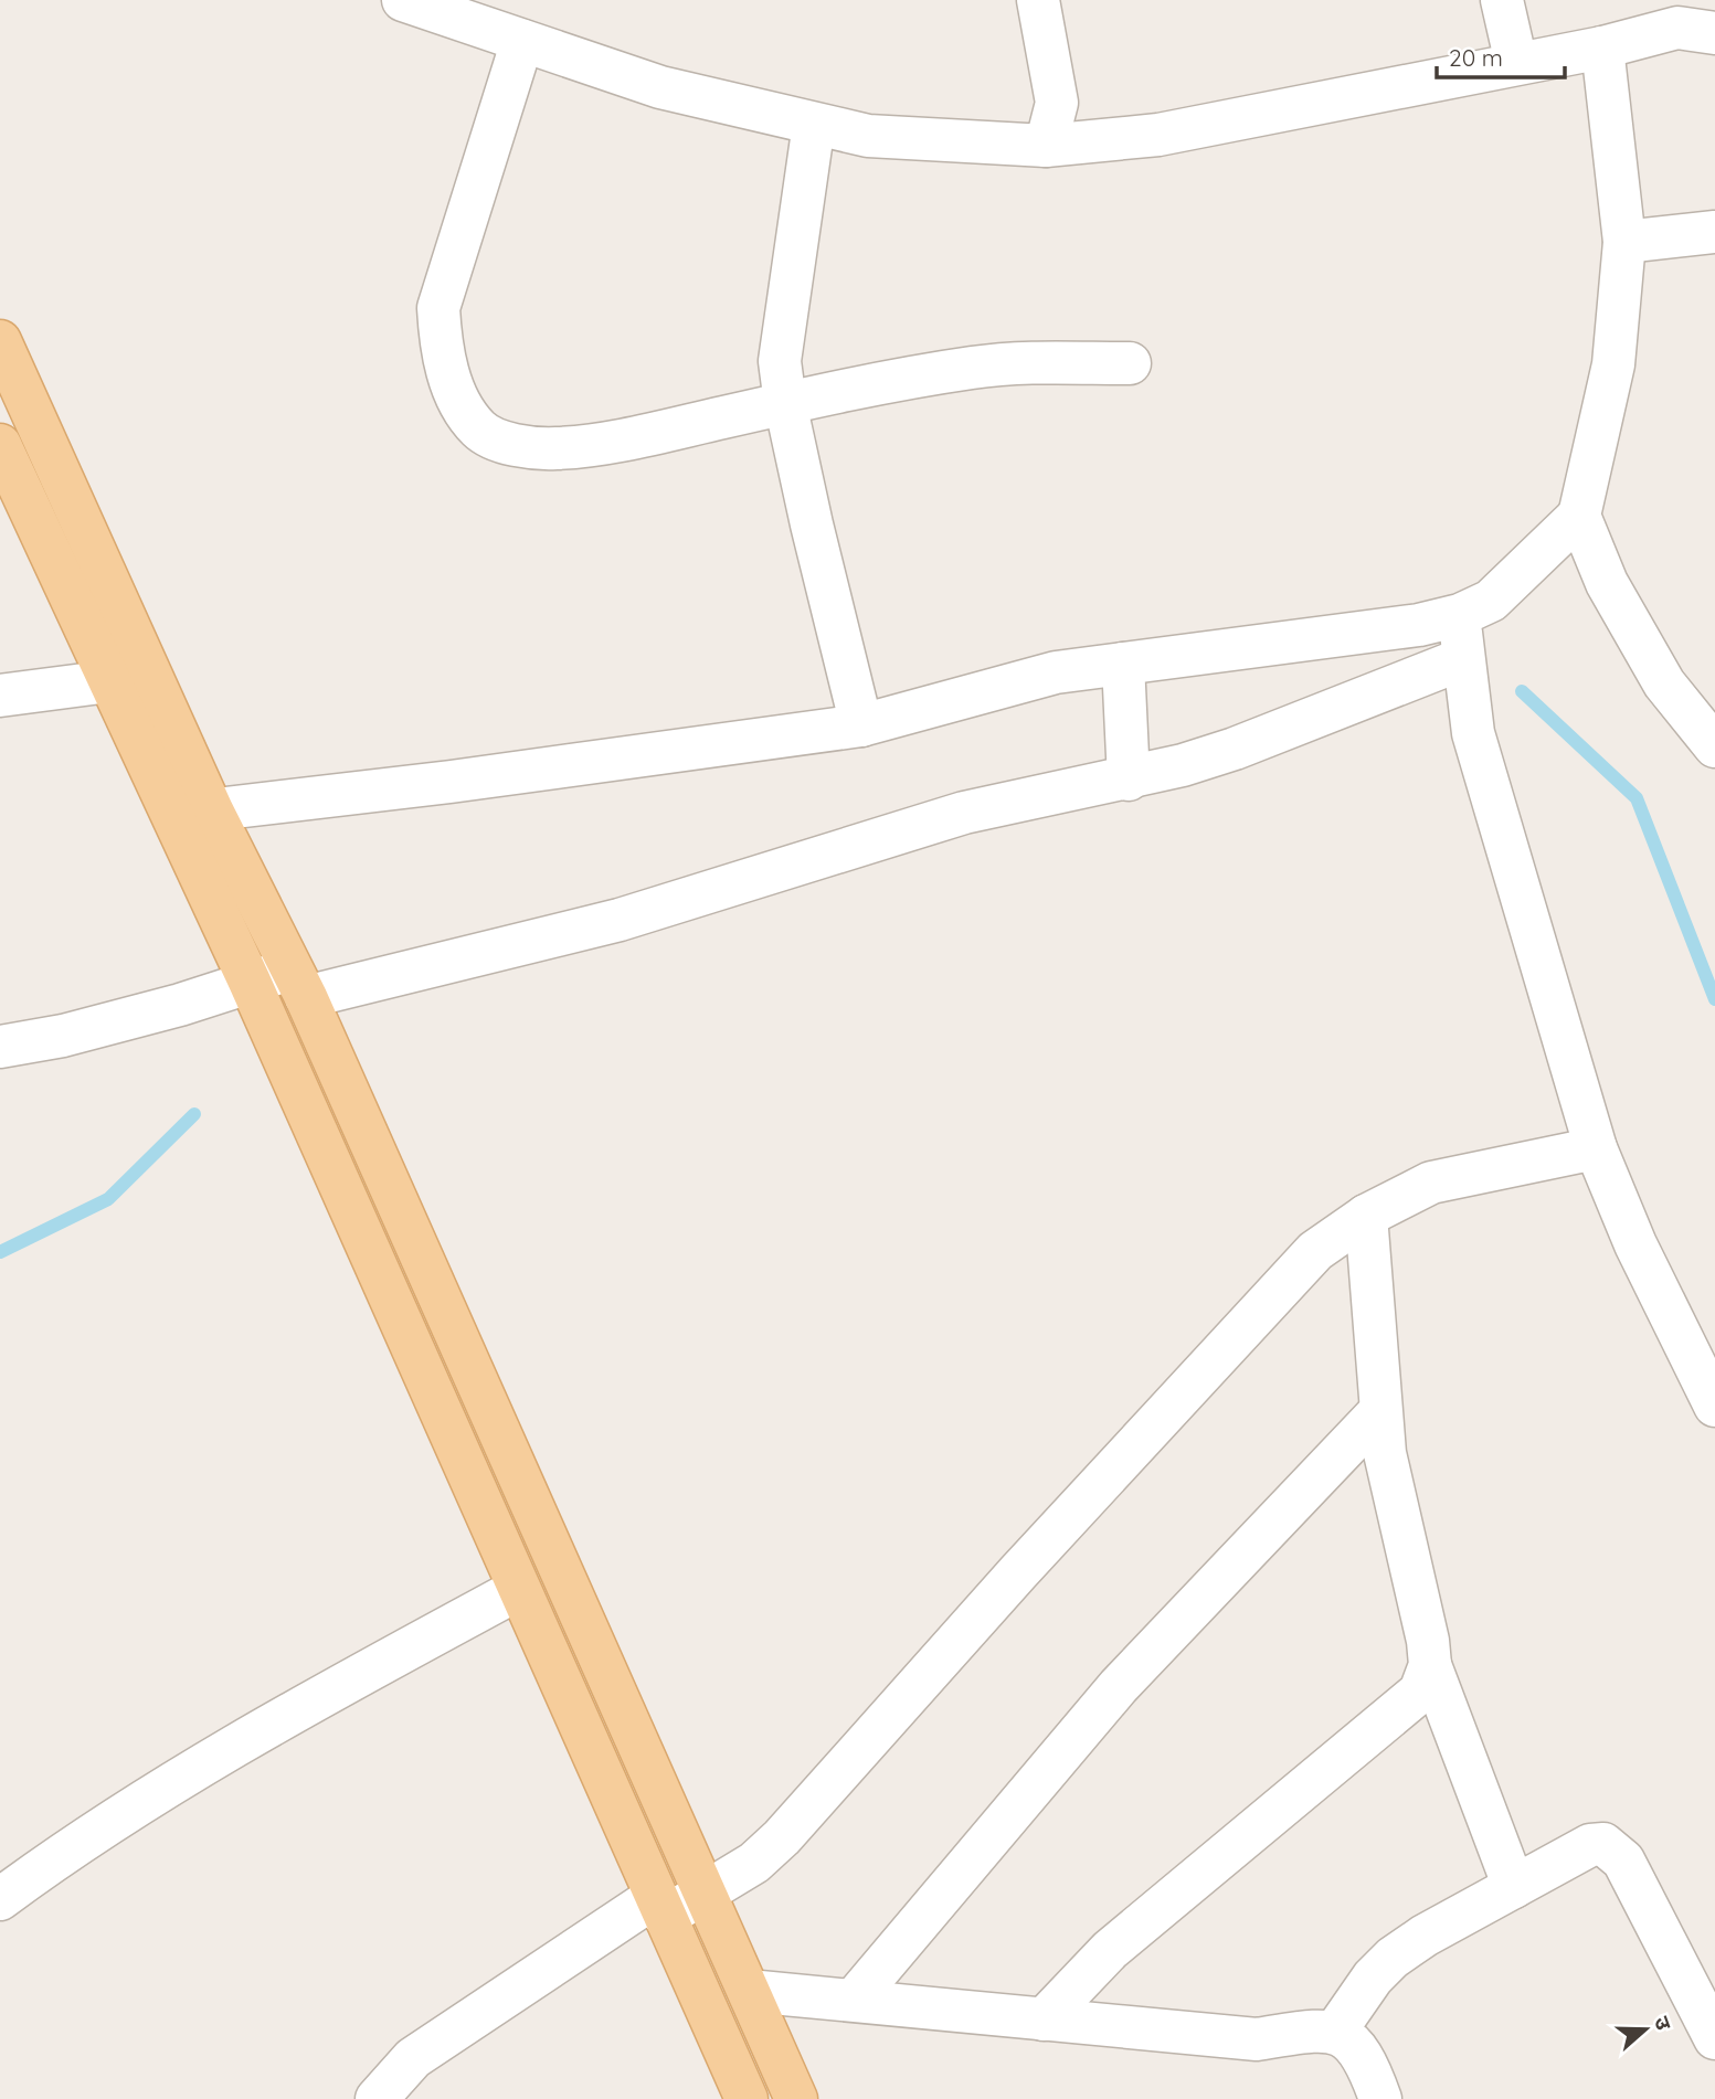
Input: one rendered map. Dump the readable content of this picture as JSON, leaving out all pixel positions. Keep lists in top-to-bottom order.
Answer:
{
  "scale_bar": "20 m",
  "north": "right"
}
